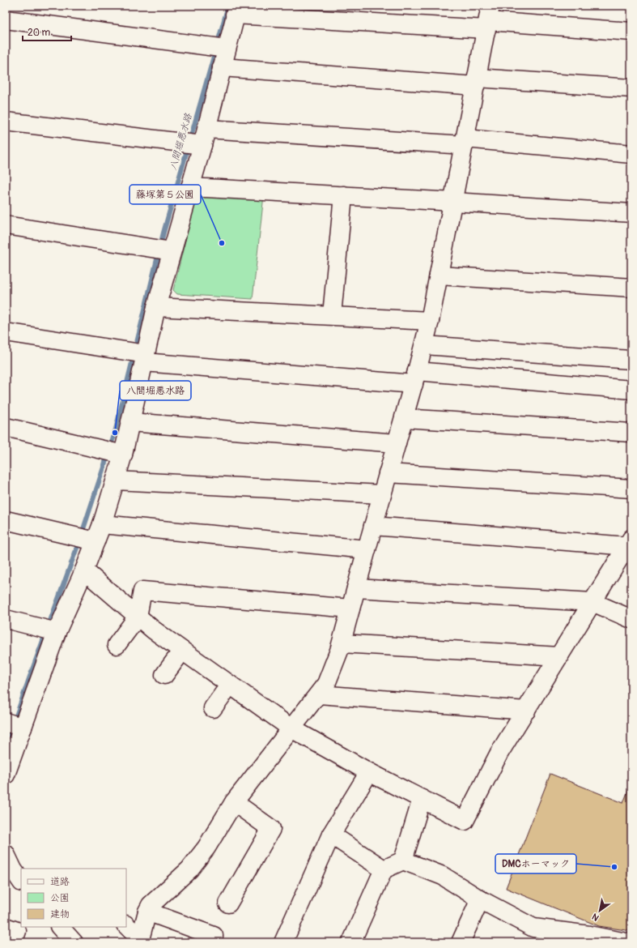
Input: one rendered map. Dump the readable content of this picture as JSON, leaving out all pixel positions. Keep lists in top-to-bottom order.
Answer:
{
  "water": ["八間堀悪水路"],
  "places": ["藤塚第５公園", "八間堀悪水路", "DMCホーマック"],
  "legend": ["道路", "公園", "建物"],
  "scale_bar": "20 m",
  "north": "bottom left"
}
